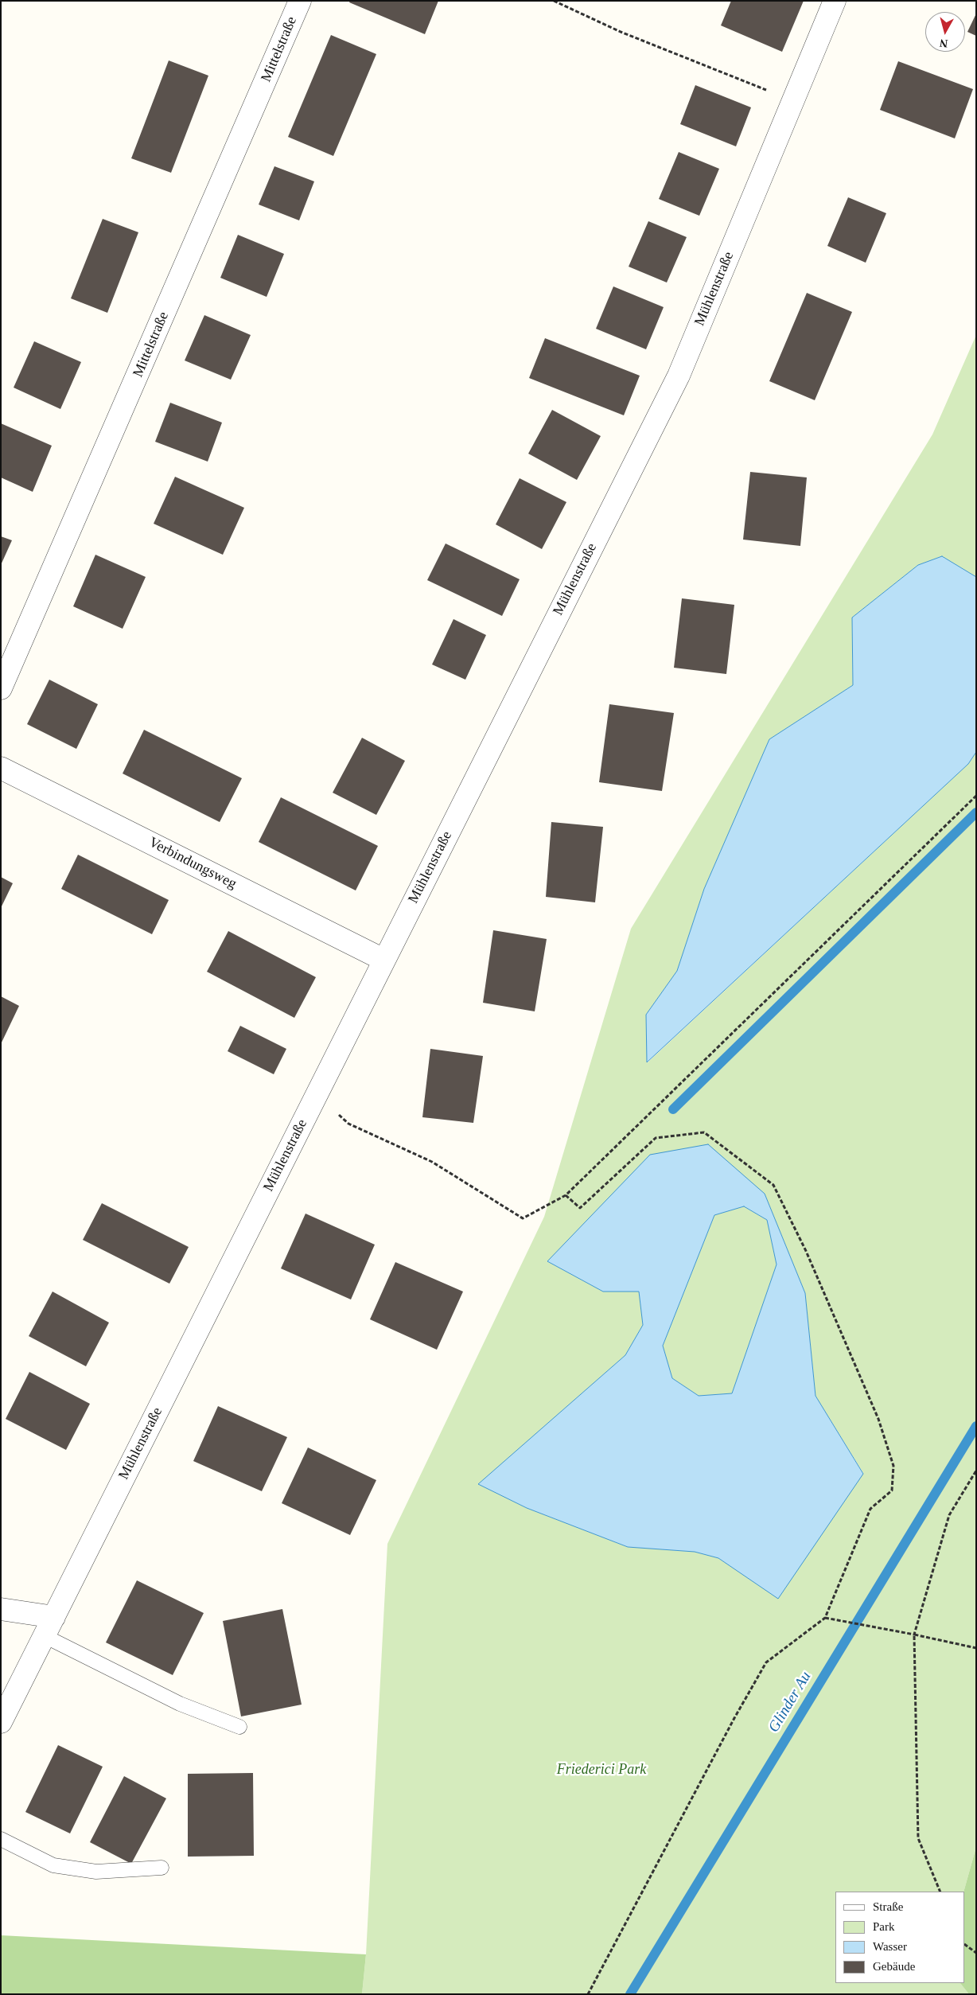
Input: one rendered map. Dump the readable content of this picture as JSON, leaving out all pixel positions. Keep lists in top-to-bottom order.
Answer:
{
  "streets": {
    "street": ["Mittelstraße", "Mühlenstraße", "Verbindungsweg"]
  },
  "crossings": [
    ["Mühlenstraße", "Verbindungsweg"]
  ],
  "water": ["Glinder Au"],
  "parks": ["Friederici Park"],
  "legend": [
    "Straße",
    "Park",
    "Wasser",
    "Gebäude"
  ],
  "north": "bottom"
}
